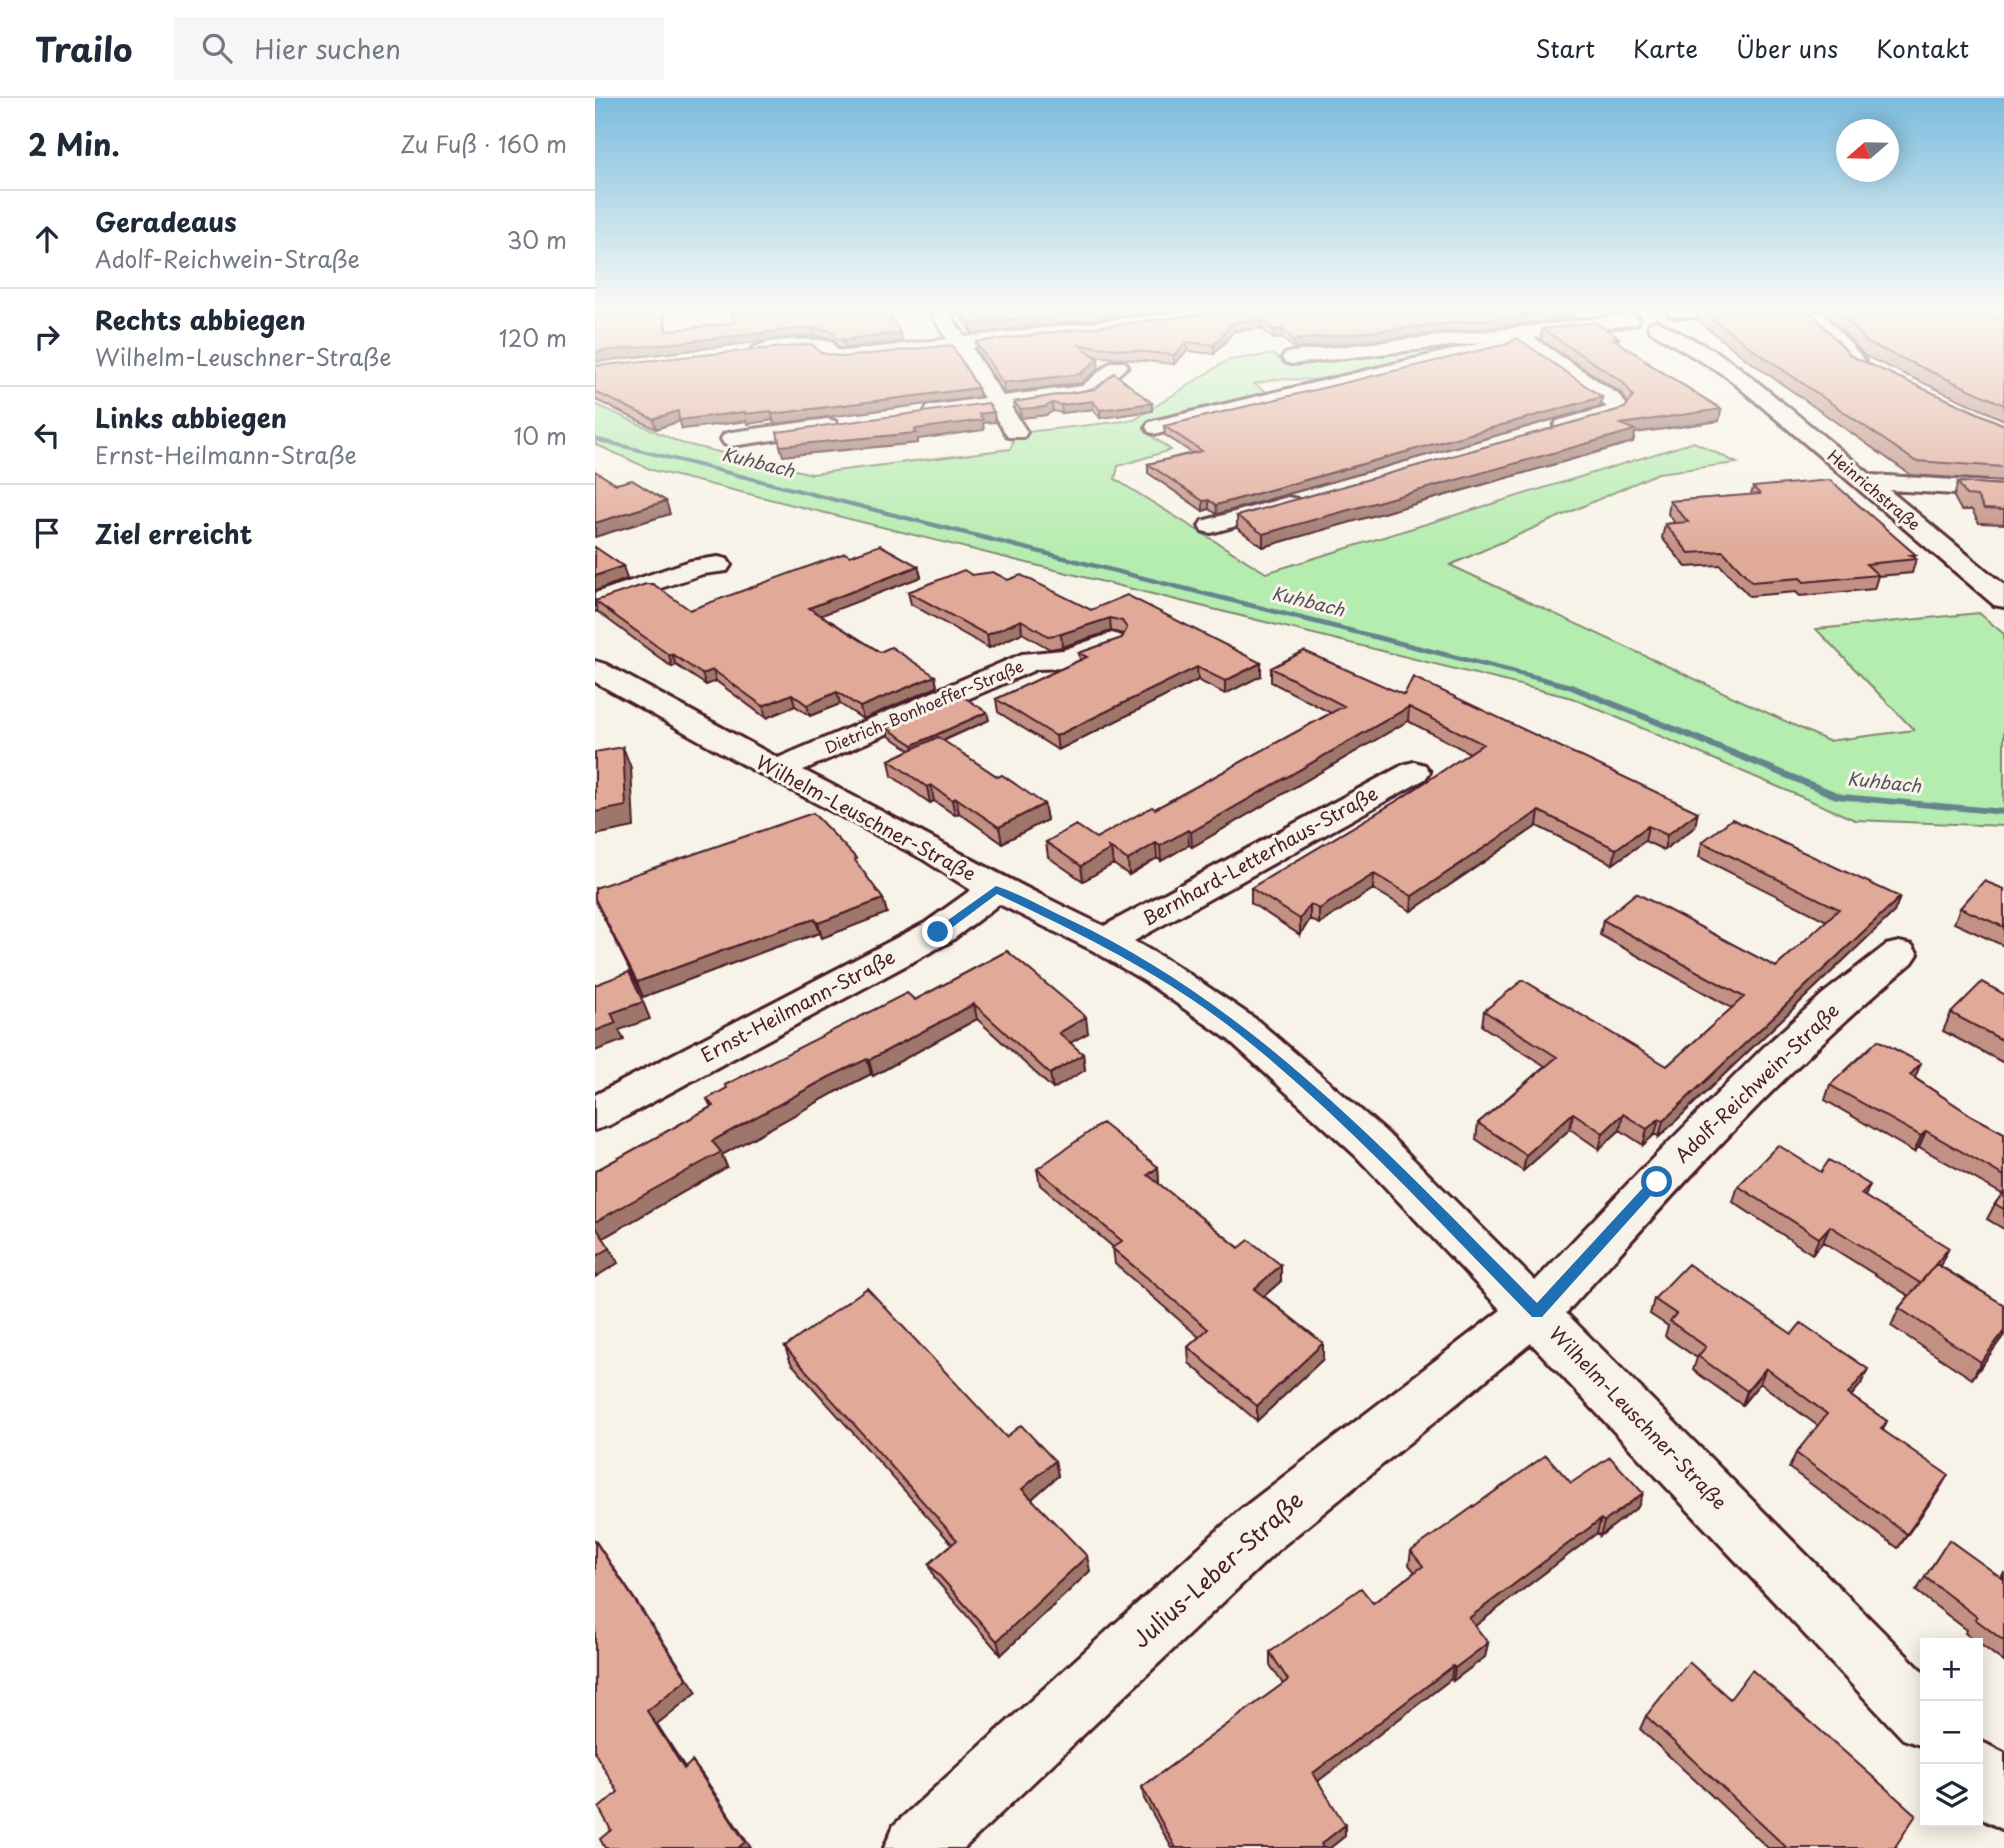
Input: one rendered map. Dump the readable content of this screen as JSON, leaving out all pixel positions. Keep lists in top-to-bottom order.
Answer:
{
  "streets": {
    "street": [
      "Heinrichstraße",
      "Dietrich-Bonhoeffer-Straße",
      "Wilhelm-Leuschner-Straße",
      "Bernhard-Letterhaus-Straße",
      "Ernst-Heilmann-Straße",
      "Adolf-Reichwein-Straße",
      "Julius-Leber-Straße"
    ]
  },
  "crossings": [
    ["Dietrich-Bonhoeffer-Straße", "Wilhelm-Leuschner-Straße"],
    ["Wilhelm-Leuschner-Straße", "Bernhard-Letterhaus-Straße"],
    ["Wilhelm-Leuschner-Straße", "Ernst-Heilmann-Straße"],
    ["Wilhelm-Leuschner-Straße", "Adolf-Reichwein-Straße"],
    ["Wilhelm-Leuschner-Straße", "Julius-Leber-Straße"],
    ["Adolf-Reichwein-Straße", "Julius-Leber-Straße"]
  ],
  "water": ["Kuhbach"],
  "north": "left",
  "page": {
    "header": "Trailo",
    "search": "Hier suchen",
    "nav": [
      "Start",
      "Karte",
      "Über uns",
      "Kontakt"
    ],
    "heading": ["2 Min.", "Zu Fuß · 160 m"],
    "list": [
      ["Geradeaus", "Adolf-Reichwein-Straße", "30 m"],
      ["Rechts abbiegen", "Wilhelm-Leuschner-Straße", "120 m"],
      ["Links abbiegen", "Ernst-Heilmann-Straße", "10 m"],
      "Ziel erreicht"
    ],
    "map_buttons": ["+", "−"]
  }
}
